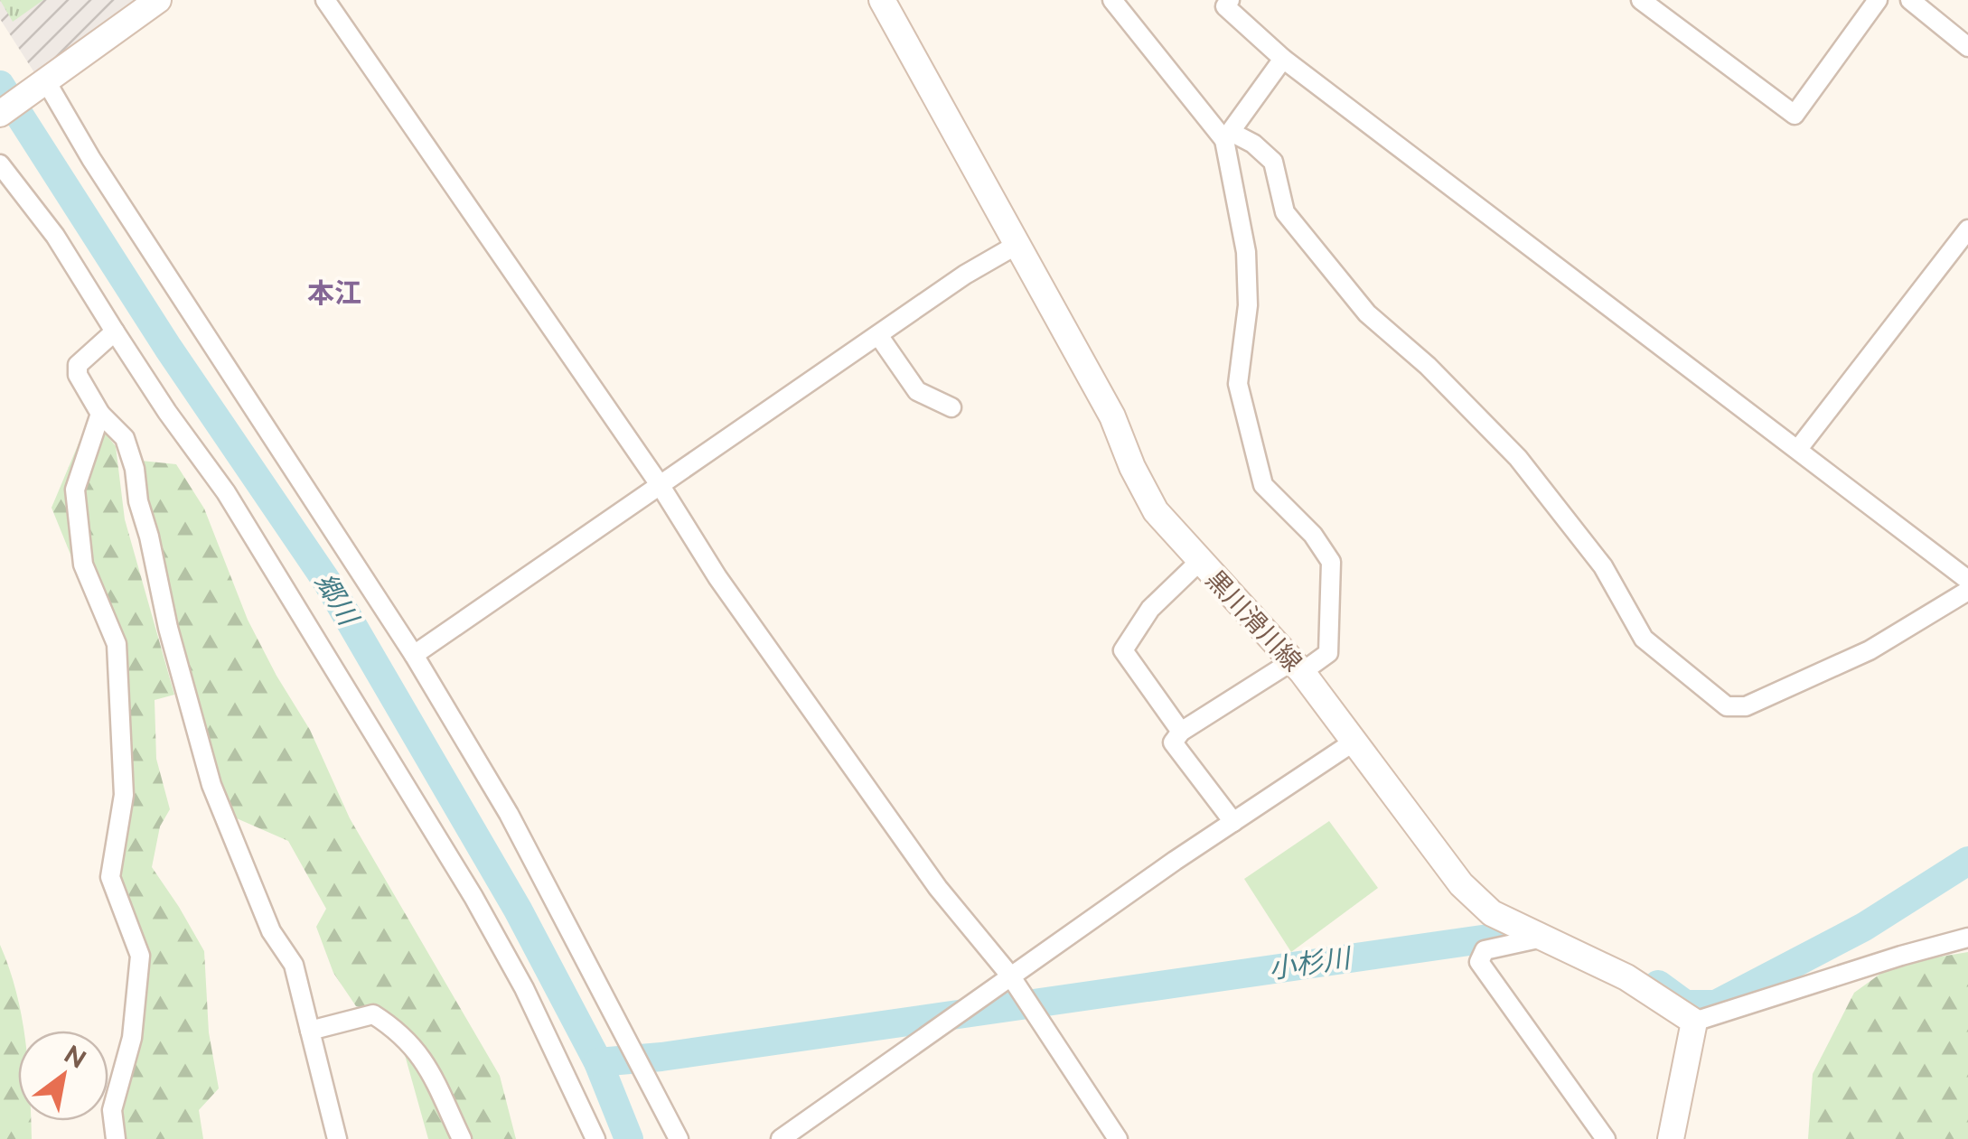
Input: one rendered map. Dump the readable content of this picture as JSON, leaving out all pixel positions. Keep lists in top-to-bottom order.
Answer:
{
  "streets": {
    "main road": ["黒川滑川線"]
  },
  "districts": ["本江"],
  "water": ["郷川", "小杉川"],
  "north": "top right"
}
